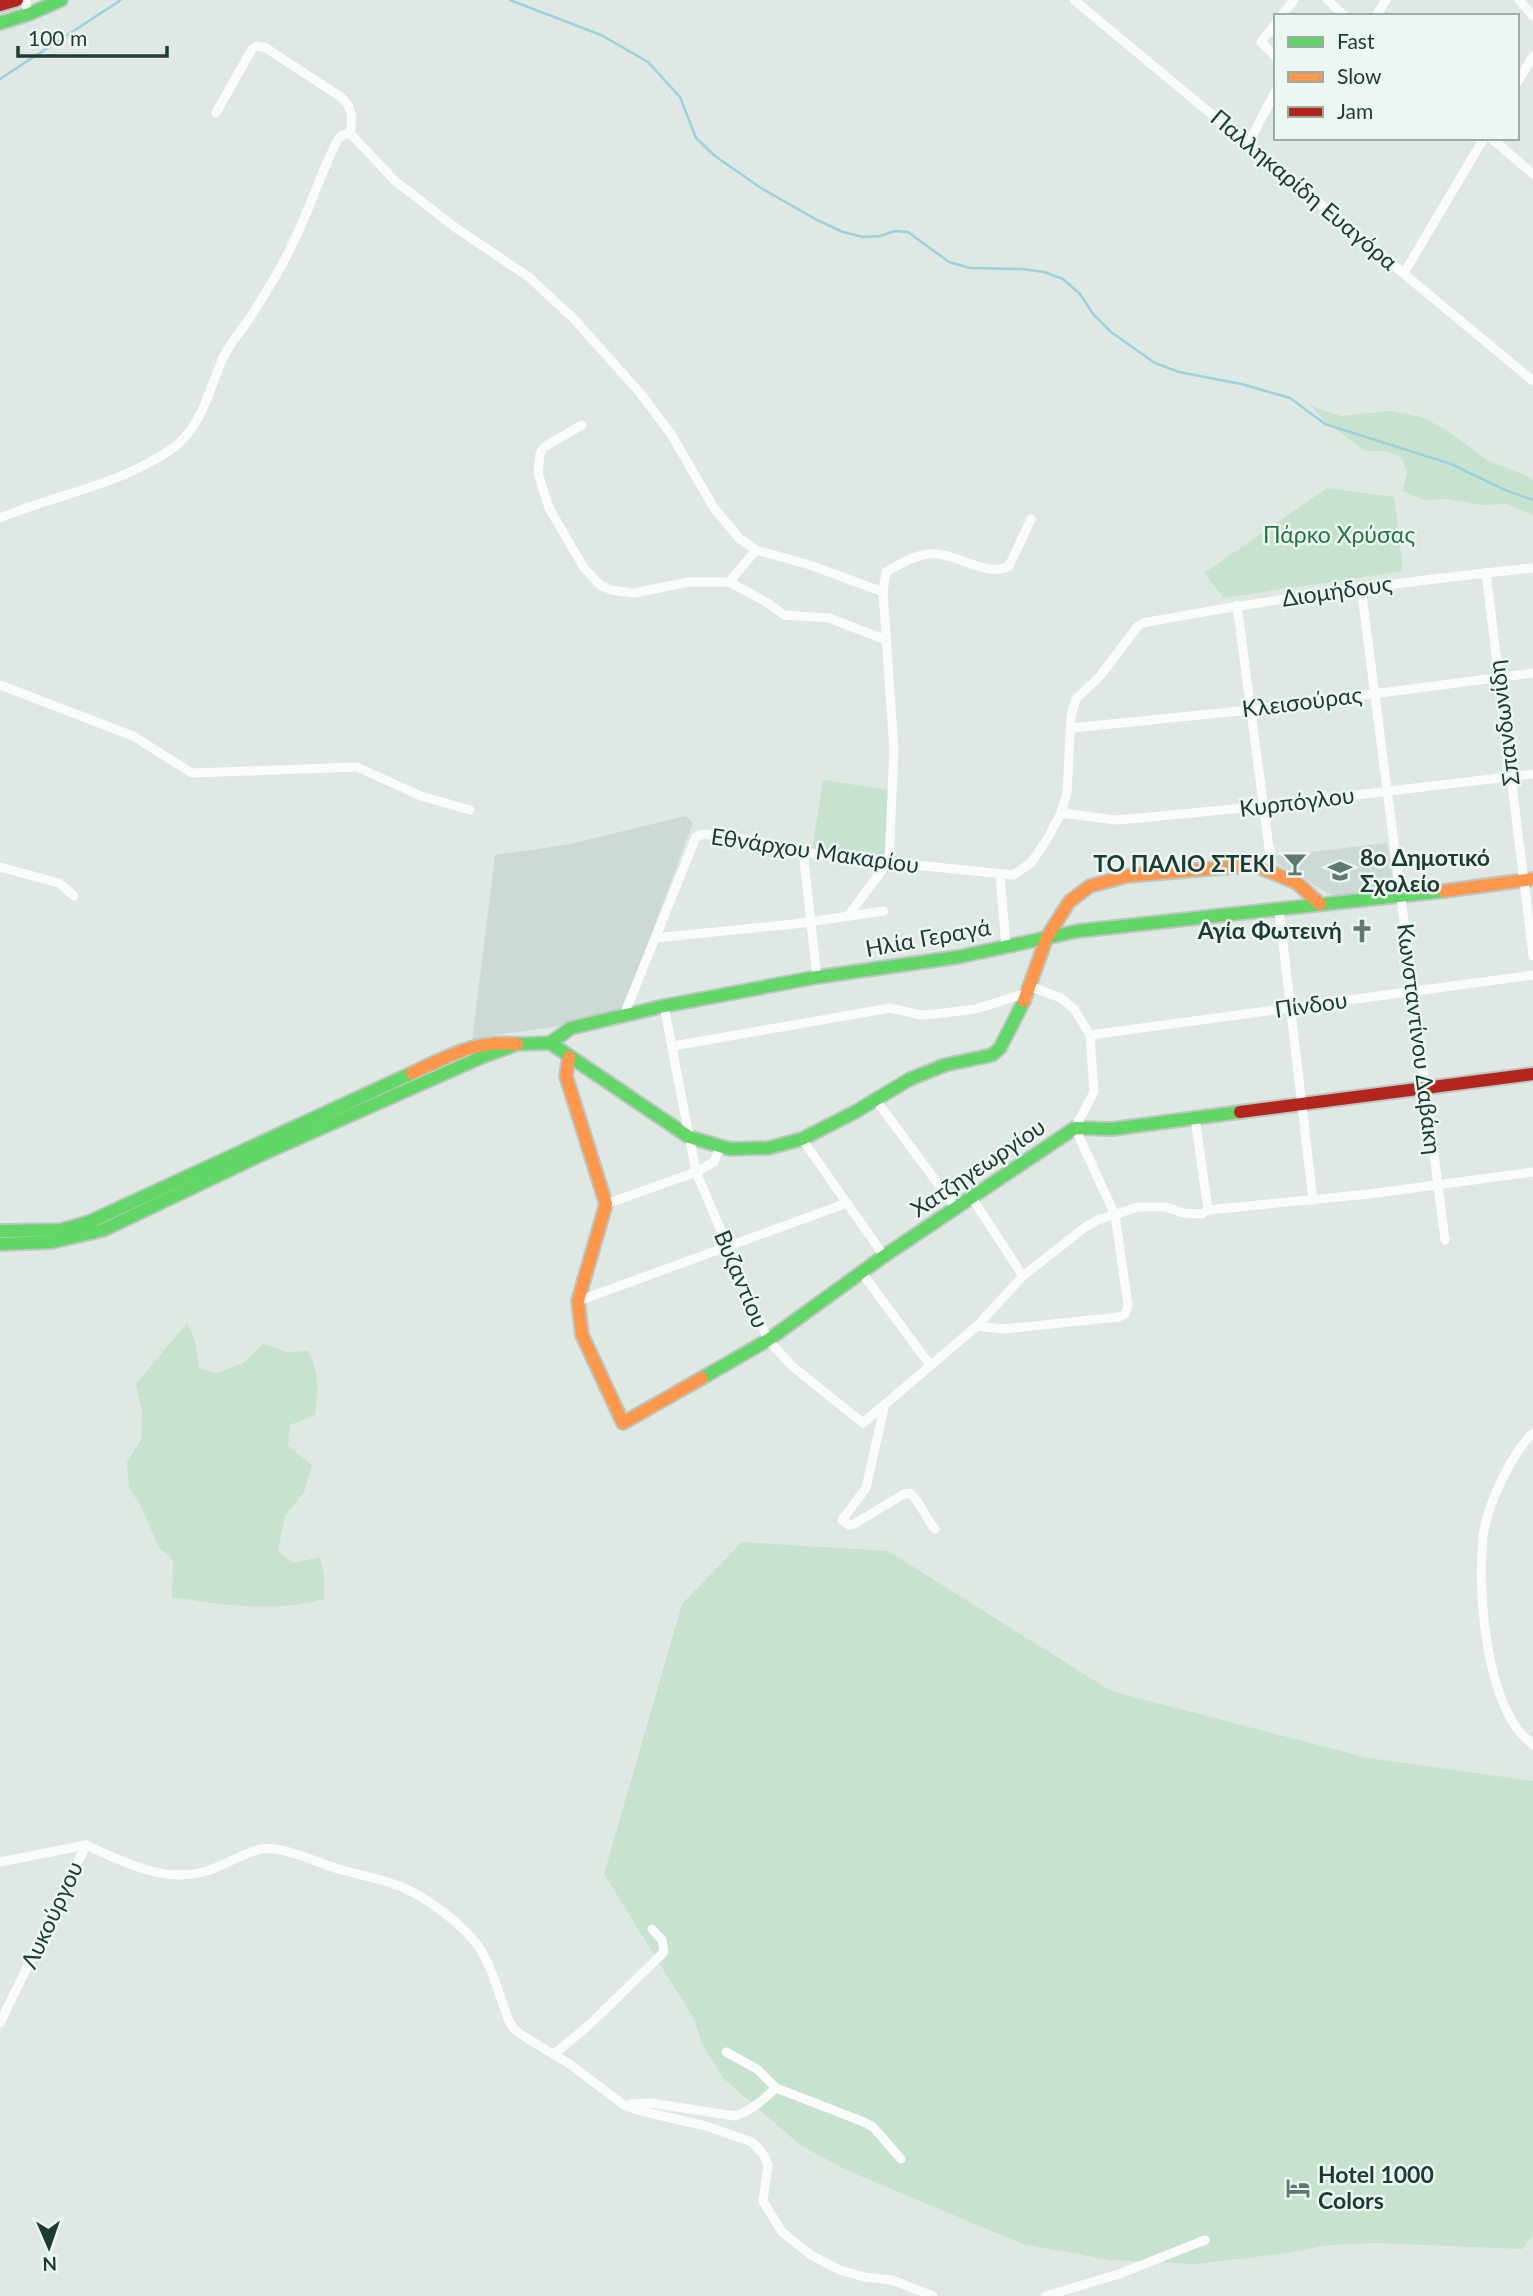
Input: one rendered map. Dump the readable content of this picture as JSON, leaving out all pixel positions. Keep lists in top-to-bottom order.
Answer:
{
  "streets": {
    "street": [
      "Παλληκαρίδη Ευαγόρα",
      "Διομήδους",
      "Κλεισούρας",
      "Σπανδωνίδη",
      "Κυρπόγλου",
      "Εθνάρχου Μακαρίου",
      "Ηλία Γεραγά",
      "Πίνδου",
      "Κωνσταντίνου Δαβάκη",
      "Χατζηγεωργίου",
      "Βυζαντίου",
      "Λυκούργου"
    ]
  },
  "crossings": [
    ["Διομήδους", "Κλεισούρας"],
    ["Διομήδους", "Σπανδωνίδη"],
    ["Διομήδους", "Κωνσταντίνου Δαβάκη"],
    ["Κλεισούρας", "Σπανδωνίδη"],
    ["Κλεισούρας", "Κωνσταντίνου Δαβάκη"],
    ["Σπανδωνίδη", "Κυρπόγλου"],
    ["Σπανδωνίδη", "Ηλία Γεραγά"],
    ["Κυρπόγλου", "Κωνσταντίνου Δαβάκη"],
    ["Εθνάρχου Μακαρίου", "Ηλία Γεραγά"],
    ["Ηλία Γεραγά", "Κωνσταντίνου Δαβάκη"],
    ["Ηλία Γεραγά", "Βυζαντίου"],
    ["Πίνδου", "Κωνσταντίνου Δαβάκη"],
    ["Κωνσταντίνου Δαβάκη", "Χατζηγεωργίου"],
    ["Χατζηγεωργίου", "Βυζαντίου"]
  ],
  "parks": ["Πάρκο Χρύσας"],
  "places": {
    "bar": ["ΤΟ ΠΑΛΙΟ ΣΤΕΚΙ"],
    "school or university": ["8ο Δημοτικό Σχολείο"],
    "church": ["Αγία Φωτεινή"],
    "hotel": ["Hotel 1000 Colors"]
  },
  "legend": ["Fast", "Slow", "Jam"],
  "scale_bar": "100 m",
  "north": "bottom"
}
